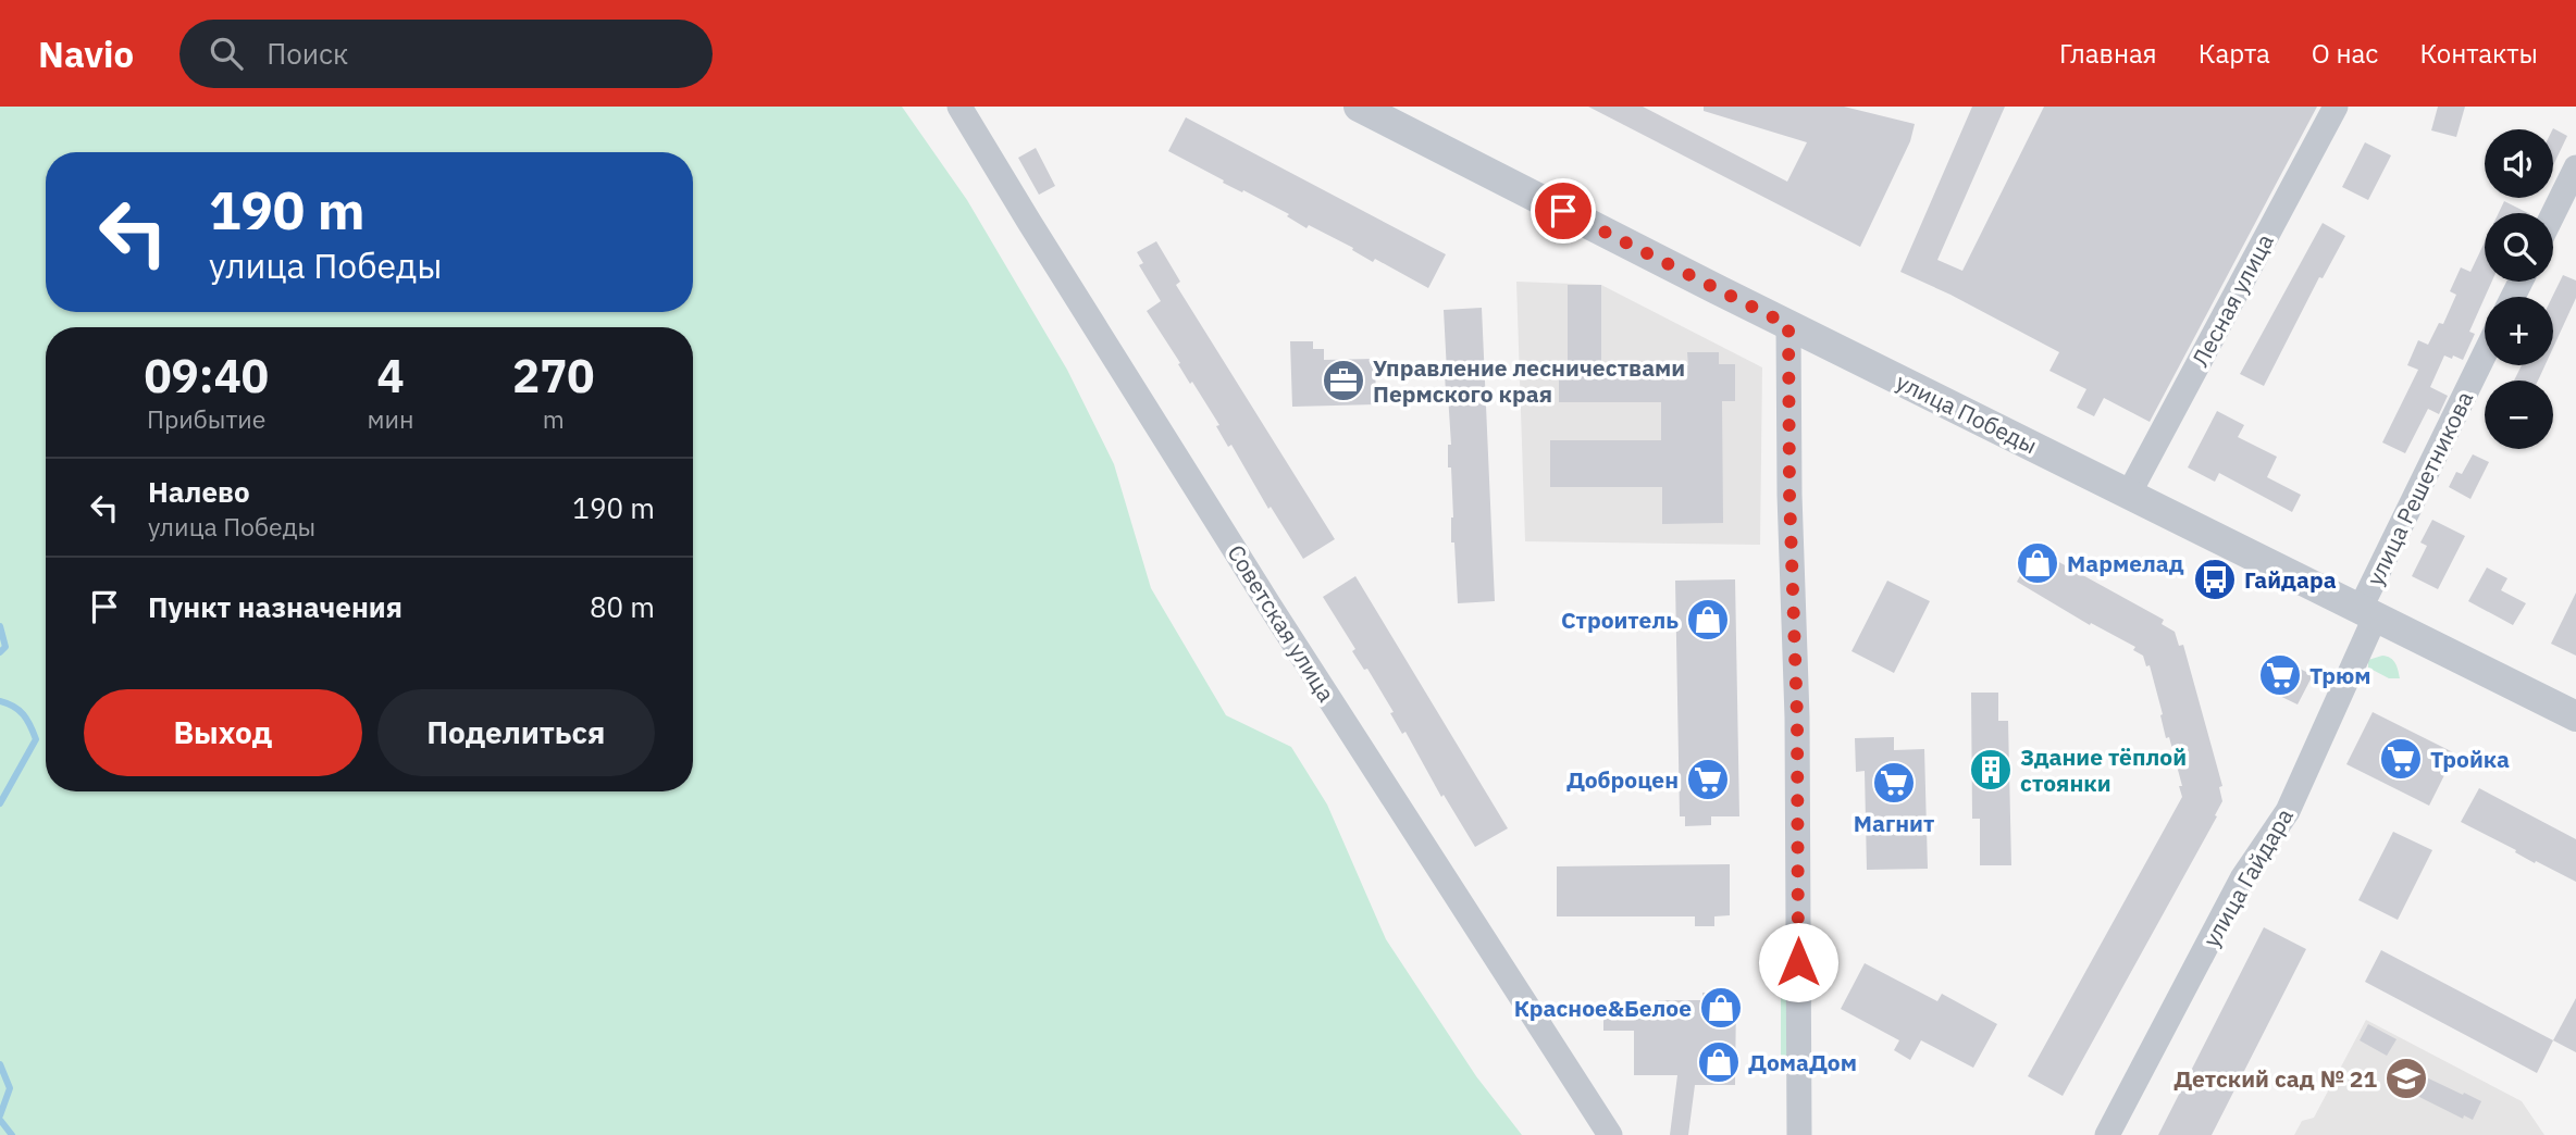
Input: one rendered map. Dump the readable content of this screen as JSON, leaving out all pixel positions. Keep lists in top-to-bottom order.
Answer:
{
  "streets": {
    "street": [
      "Лесная улица",
      "улица Победы",
      "улица Решетникова",
      "Советская улица",
      "улица Гайдара"
    ]
  },
  "crossings": [
    ["Лесная улица", "улица Победы"],
    ["улица Победы", "улица Решетникова"],
    ["улица Победы", "улица Гайдара"],
    ["улица Решетникова", "улица Гайдара"]
  ],
  "places": {
    "office": ["Управление лесничествами Пермского края"],
    "shop": [
      "Мармелад",
      "Строитель",
      "Красное&Белое",
      "ДомаДом"
    ],
    "bus stop": ["Гайдара"],
    "supermarket": [
      "Трюм",
      "Тройка",
      "Доброцен",
      "Магнит"
    ],
    "building": ["Здание тёплой стоянки"],
    "school or university": ["Детский сад № 21"]
  },
  "page": {
    "header": "Navio",
    "search": "Поиск",
    "nav": [
      "Главная",
      "Карта",
      "О нас",
      "Контакты"
    ],
    "map_buttons": ["+", "−"],
    "turn": ["190 m", "улица Победы"],
    "eta": [
      "09:40",
      "Прибытие",
      "4",
      "мин",
      "270",
      "m"
    ],
    "list": [
      {
        "name": "Налево",
        "note": "улица Победы",
        "value": "190 m"
      },
      {
        "name": "Пункт назначения",
        "value": "80 m"
      }
    ],
    "buttons": ["Выход", "Поделиться"]
  }
}
